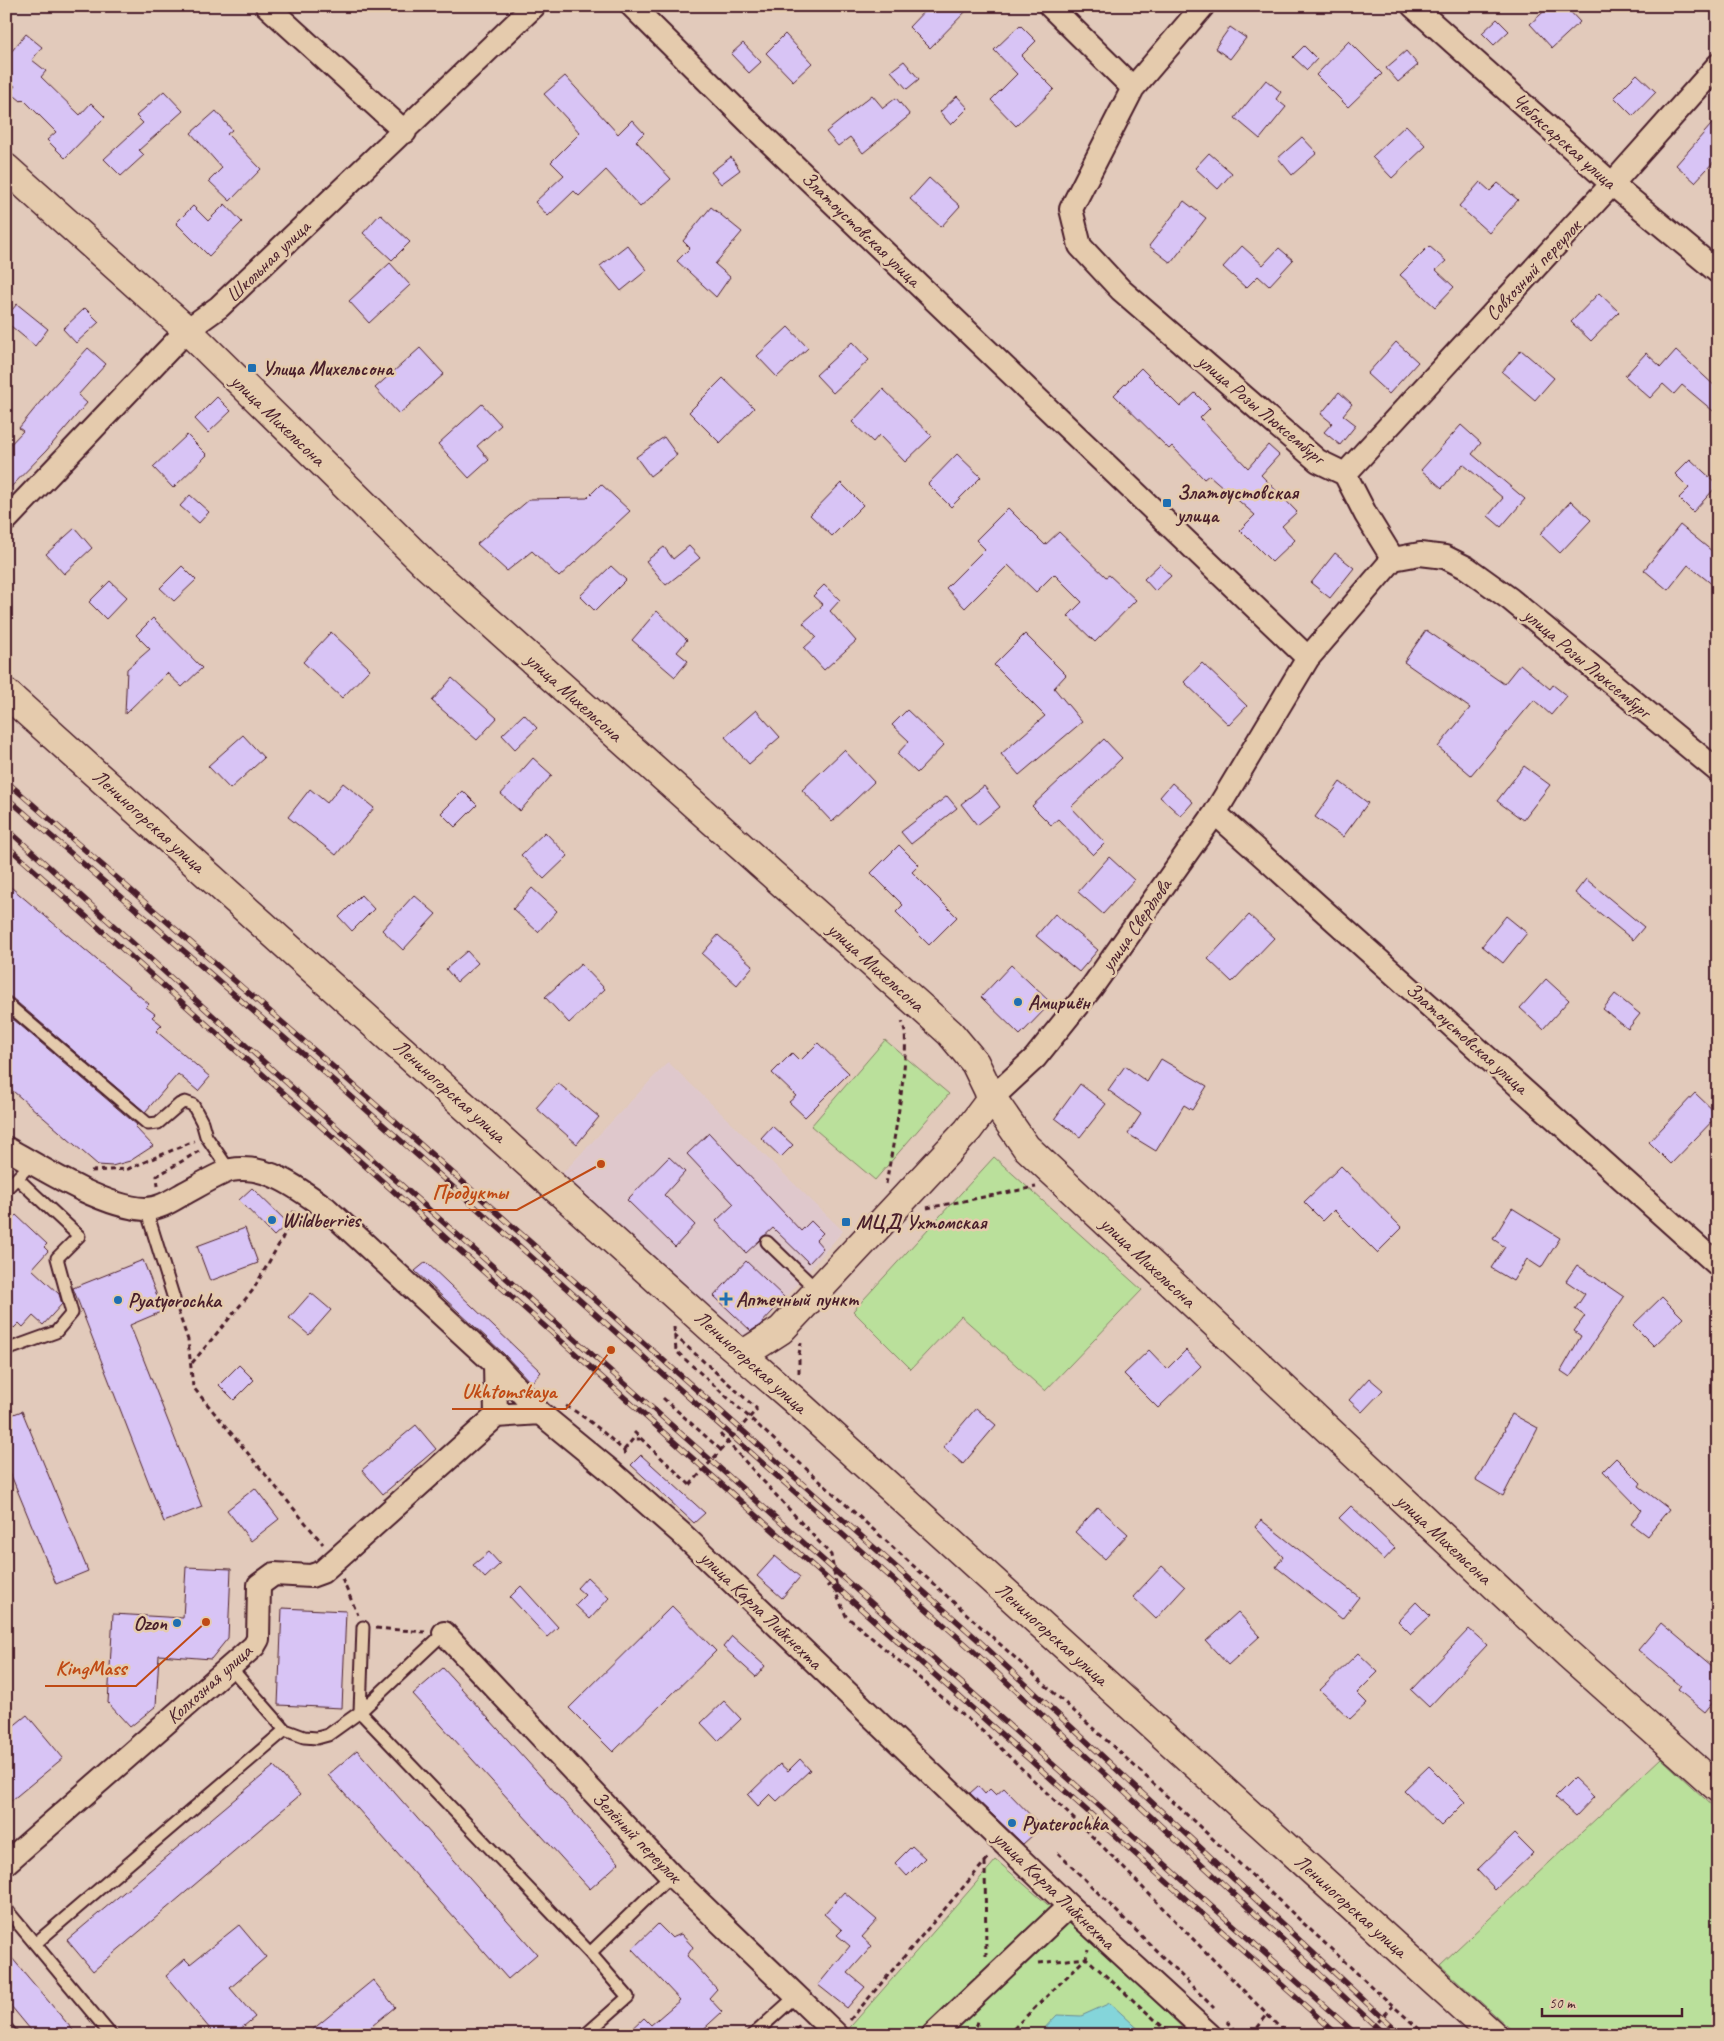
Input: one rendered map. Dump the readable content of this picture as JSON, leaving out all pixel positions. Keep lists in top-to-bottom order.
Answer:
{
  "streets": {
    "street": [
      "Чебоксарская улица",
      "Златоустовская улица",
      "Школьная улица",
      "Совхозный переулок",
      "улица Розы Люксембург",
      "улица Михельсона",
      "Лениногорская улица",
      "улица Свердлова",
      "улица Карла Либкнехта",
      "Колхозная улица",
      "Зелёный переулок"
    ]
  },
  "crossings": [
    ["Чебоксарская улица", "Совхозный переулок"],
    ["Златоустовская улица", "улица Свердлова"],
    ["Школьная улица", "улица Михельсона"],
    ["Совхозный переулок", "улица Розы Люксембург"],
    ["улица Розы Люксембург", "улица Свердлова"],
    ["улица Михельсона", "улица Свердлова"],
    ["Лениногорская улица", "улица Свердлова"]
  ],
  "places": {
    "transit": ["Улица Михельсона", "Златоустовская улица", "МЦД Ухтомская"],
    "other": [
      "Амириён",
      "Продукты",
      "Wildberries",
      "Pyatyorochka",
      "Ukhtomskaya",
      "KingMass",
      "Ozon",
      "Pyaterochka"
    ],
    "health": ["Аптечный пункт"]
  },
  "scale_bar": "50 m"
}
